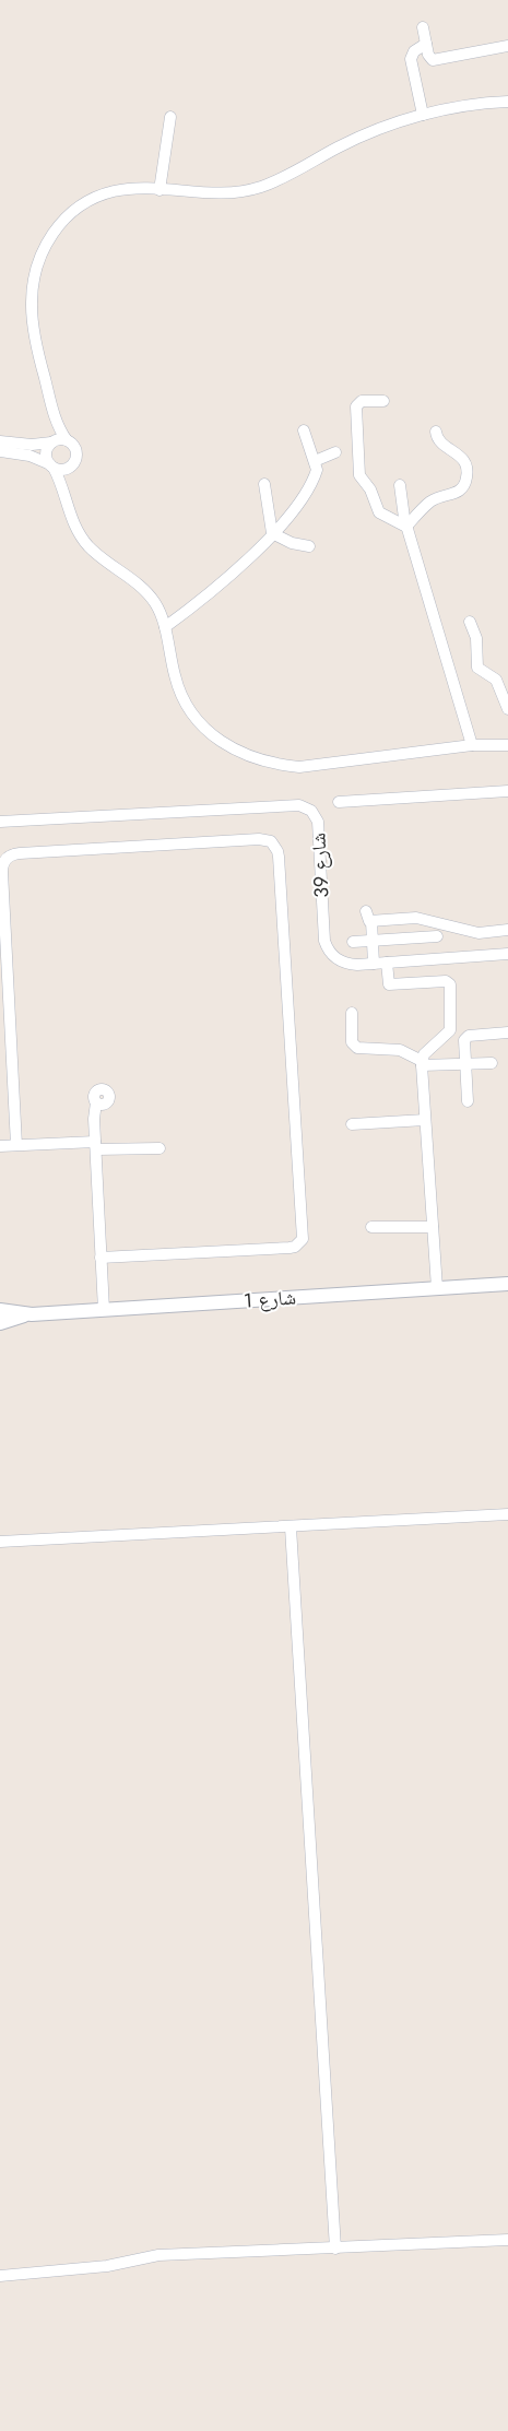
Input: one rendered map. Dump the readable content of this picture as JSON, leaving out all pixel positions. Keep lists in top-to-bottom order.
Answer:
{
  "streets": {
    "street": ["شارع 39", "شارع 1"]
  }
}
